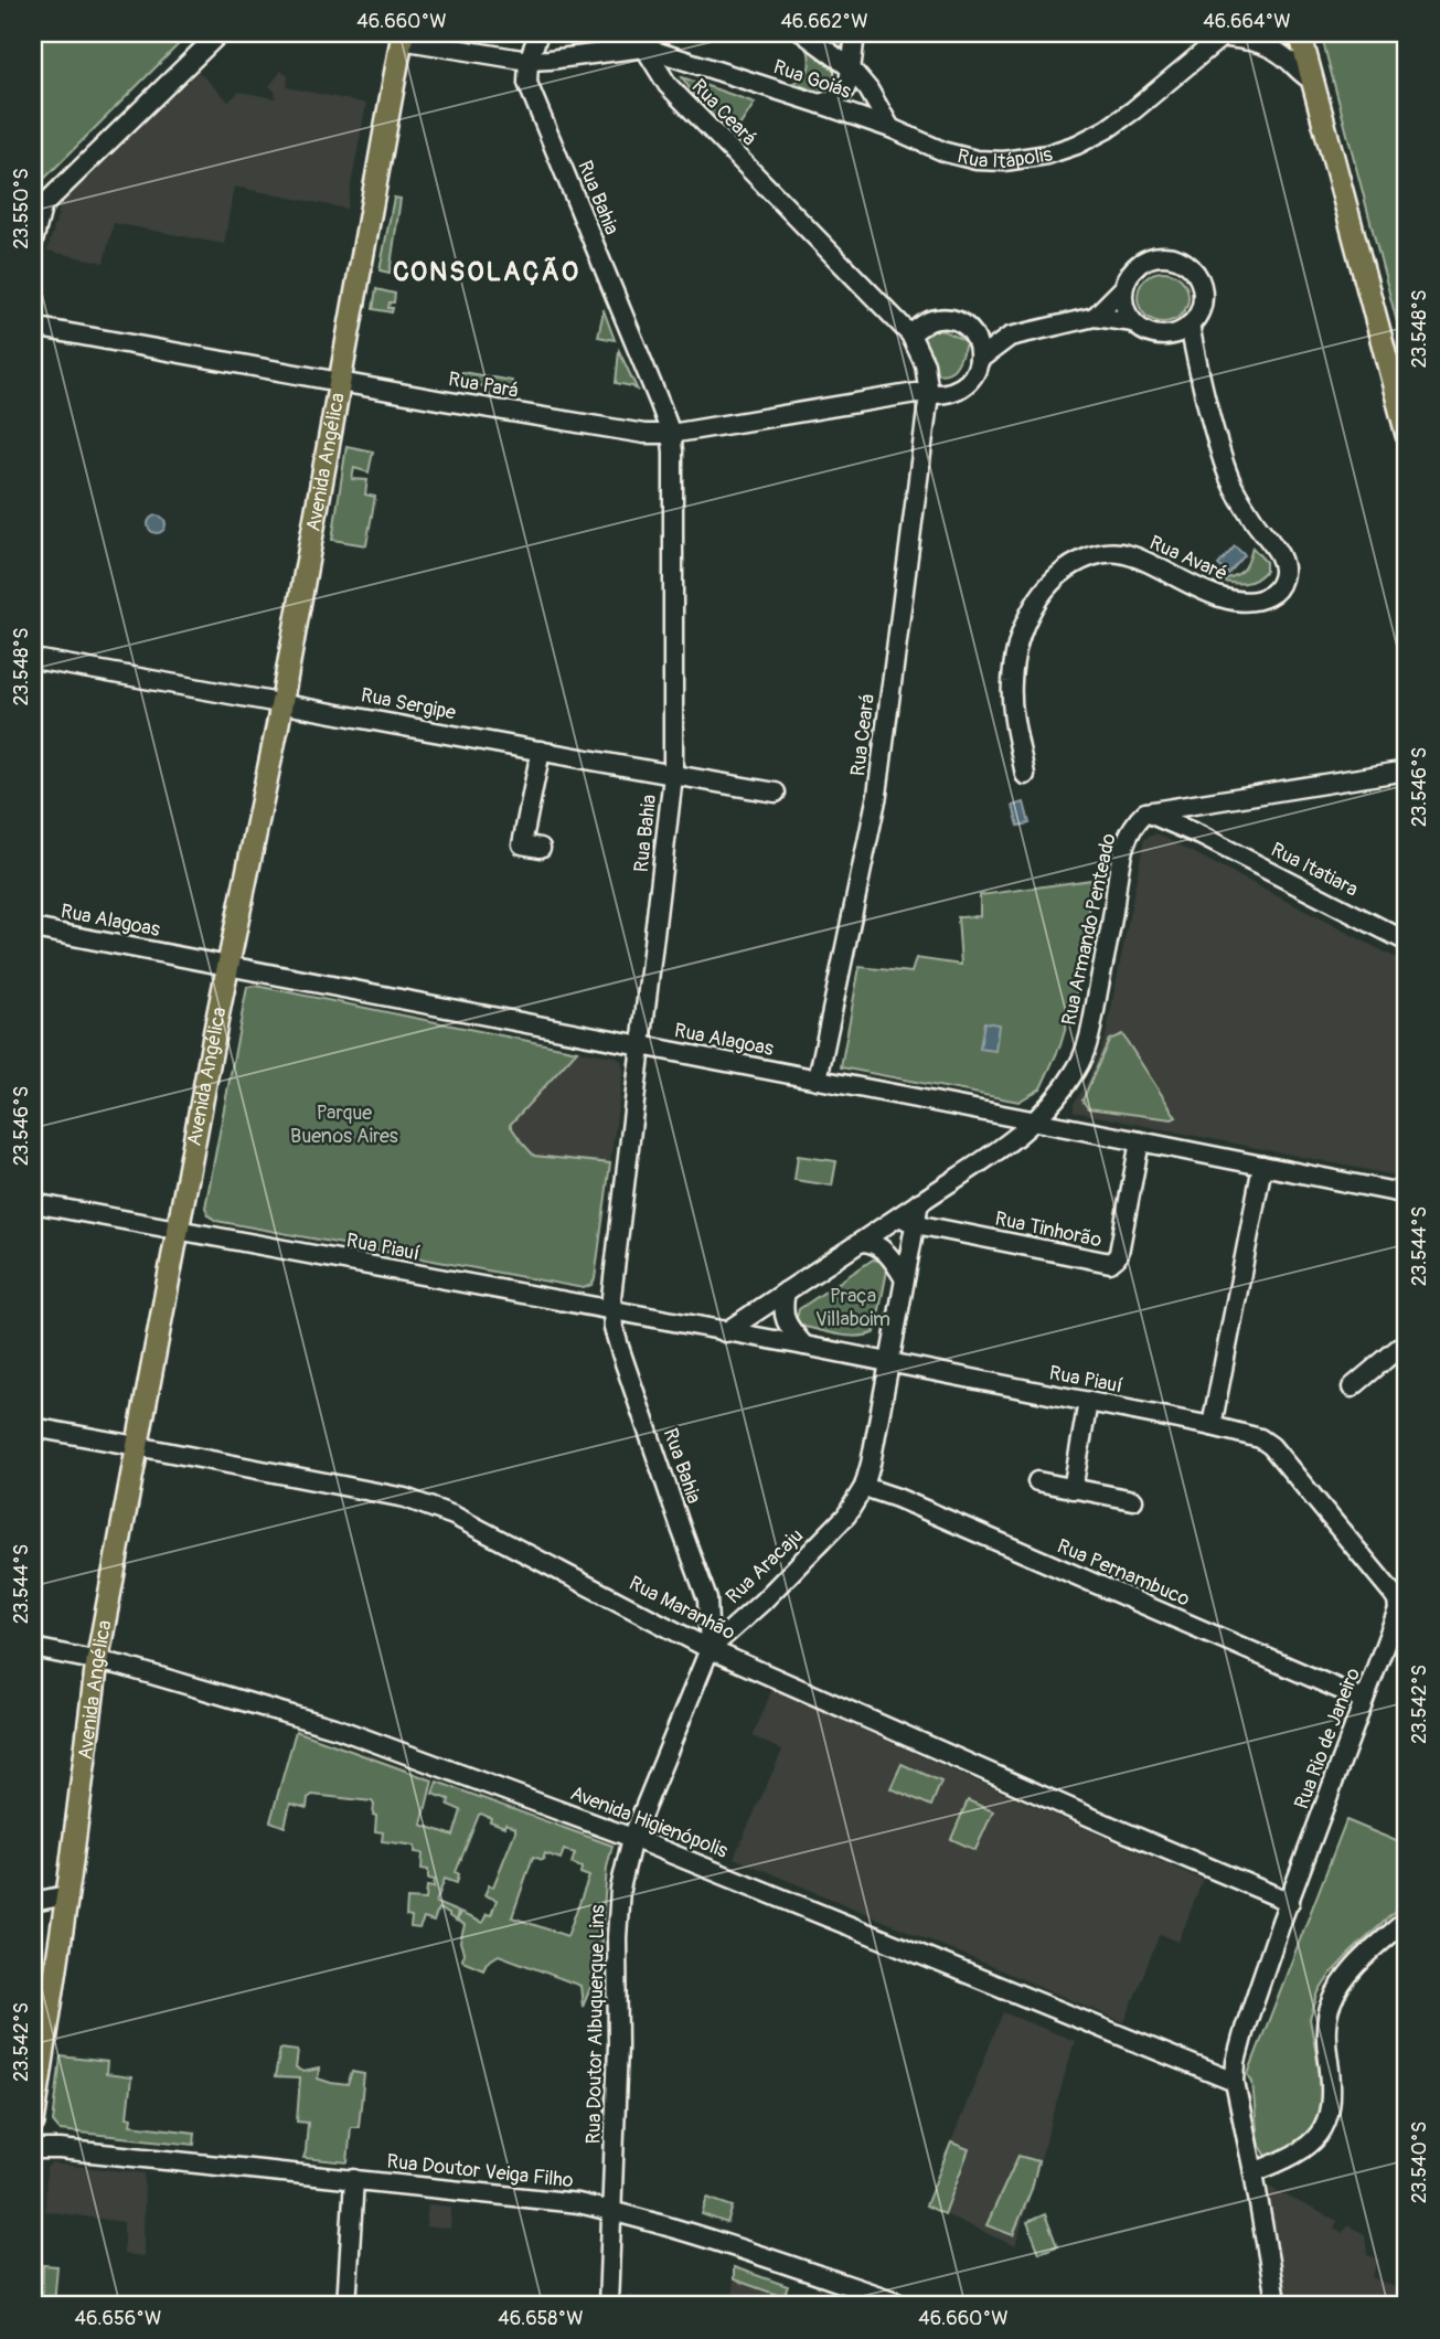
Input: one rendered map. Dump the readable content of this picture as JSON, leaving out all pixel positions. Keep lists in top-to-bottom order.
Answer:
{
  "streets": {
    "main road": ["Avenida Angélica"],
    "street": [
      "Rua Goiás",
      "Rua Ceará",
      "Rua Itápolis",
      "Rua Bahia",
      "Rua Pará",
      "Rua Avaré",
      "Rua Sergipe",
      "Rua Itatiara",
      "Rua Alagoas",
      "Rua Armando Penteado",
      "Rua Tinhorão",
      "Rua Piauí",
      "Rua Aracaju",
      "Rua Pernambuco",
      "Rua Maranhão",
      "Rua Rio de Janeiro",
      "Avenida Higienópolis",
      "Rua Doutor Albuquerque Lins",
      "Rua Doutor Veiga Filho"
    ]
  },
  "crossings": [
    ["Rua Goiás", "Rua Ceará"],
    ["Rua Goiás", "Rua Itápolis"],
    ["Rua Goiás", "Rua Bahia"],
    ["Rua Goiás", "Avenida Angélica"],
    ["Rua Ceará", "Rua Pará"],
    ["Rua Ceará", "Rua Alagoas"],
    ["Rua Bahia", "Rua Pará"],
    ["Rua Bahia", "Rua Sergipe"],
    ["Rua Bahia", "Rua Alagoas"],
    ["Rua Bahia", "Rua Piauí"],
    ["Rua Bahia", "Rua Aracaju"],
    ["Rua Bahia", "Rua Maranhão"],
    ["Rua Pará", "Avenida Angélica"],
    ["Avenida Angélica", "Rua Sergipe"],
    ["Avenida Angélica", "Rua Alagoas"],
    ["Avenida Angélica", "Rua Piauí"],
    ["Avenida Angélica", "Rua Maranhão"],
    ["Avenida Angélica", "Avenida Higienópolis"],
    ["Rua Itatiara", "Rua Armando Penteado"],
    ["Rua Alagoas", "Rua Armando Penteado"],
    ["Rua Alagoas", "Rua Tinhorão"],
    ["Rua Armando Penteado", "Rua Tinhorão"],
    ["Rua Piauí", "Rua Aracaju"],
    ["Rua Piauí", "Rua Rio de Janeiro"],
    ["Rua Aracaju", "Rua Pernambuco"],
    ["Rua Aracaju", "Rua Maranhão"],
    ["Rua Aracaju", "Avenida Higienópolis"],
    ["Rua Aracaju", "Rua Doutor Albuquerque Lins"],
    ["Rua Pernambuco", "Rua Rio de Janeiro"],
    ["Rua Maranhão", "Rua Rio de Janeiro"],
    ["Rua Rio de Janeiro", "Avenida Higienópolis"],
    ["Avenida Higienópolis", "Rua Doutor Albuquerque Lins"],
    ["Rua Doutor Albuquerque Lins", "Rua Doutor Veiga Filho"]
  ],
  "districts": ["CONSOLAÇÃO"],
  "parks": ["Parque Buenos Aires", "Praça Villaboim"],
  "coordinates": [
    "46.660°W",
    "46.662°W",
    "46.664°W",
    "23.550°S",
    "23.548°S",
    "23.546°S",
    "23.544°S",
    "23.542°S",
    "23.540°S",
    "46.656°W",
    "46.658°W"
  ]
}
